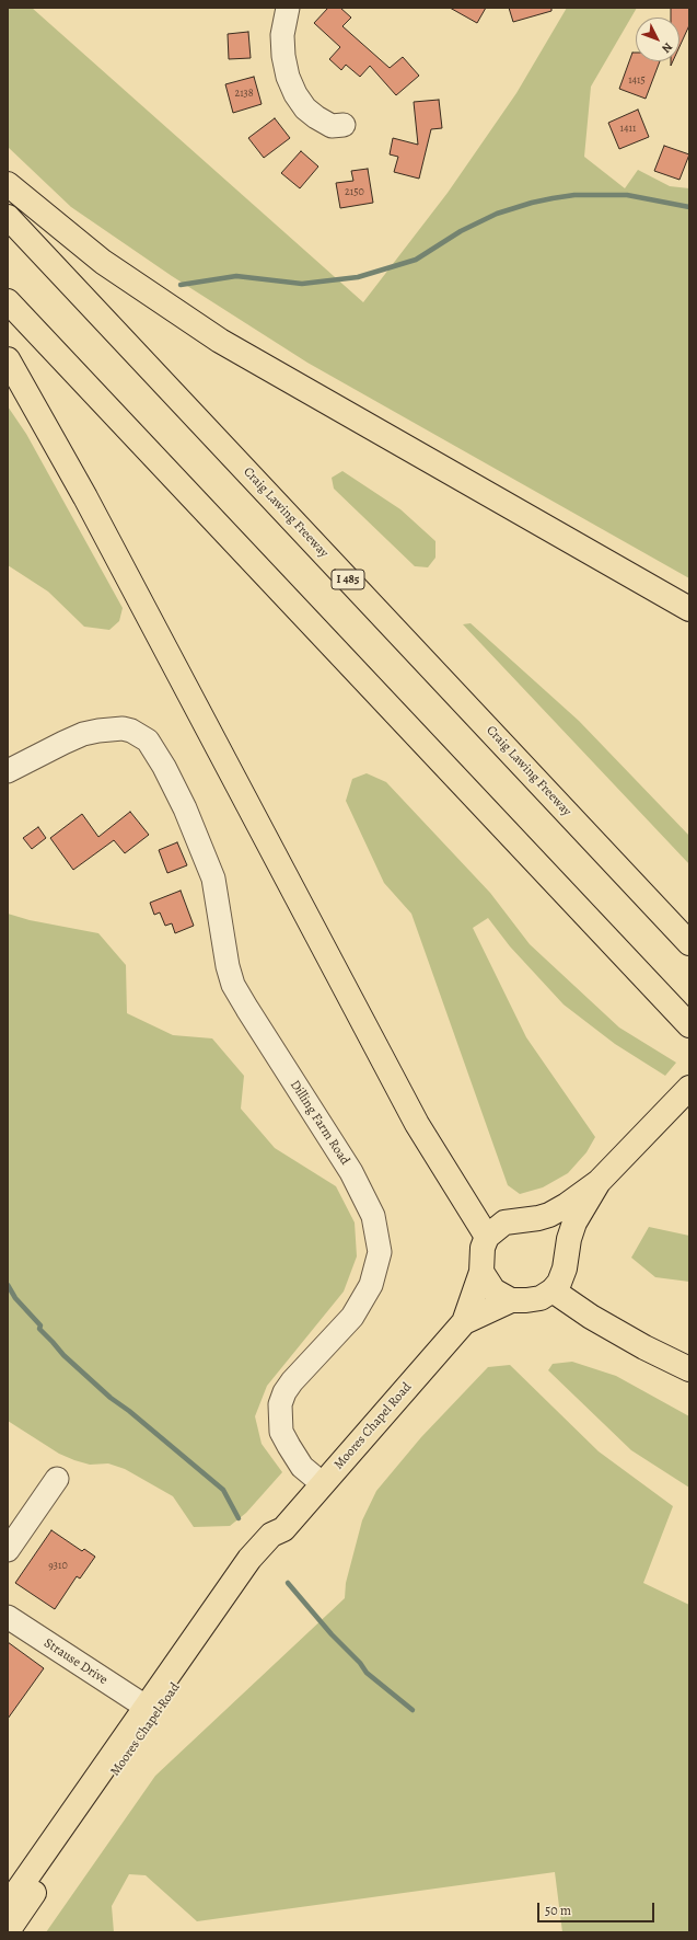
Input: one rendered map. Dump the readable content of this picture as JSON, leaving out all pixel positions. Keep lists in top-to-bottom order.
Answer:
{
  "streets": {
    "main road": ["Craig Lawing Freeway", "I 485", "Moores Chapel Road"],
    "street": ["Dilling Farm Road", "Strause Drive"]
  },
  "crossings": [
    ["Dilling Farm Road", "Moores Chapel Road"],
    ["Moores Chapel Road", "Strause Drive"]
  ],
  "house_numbers": [
    "1415",
    "2138",
    "1411",
    "2150",
    "9310"
  ],
  "scale_bar": "50 m",
  "north": "bottom right"
}
